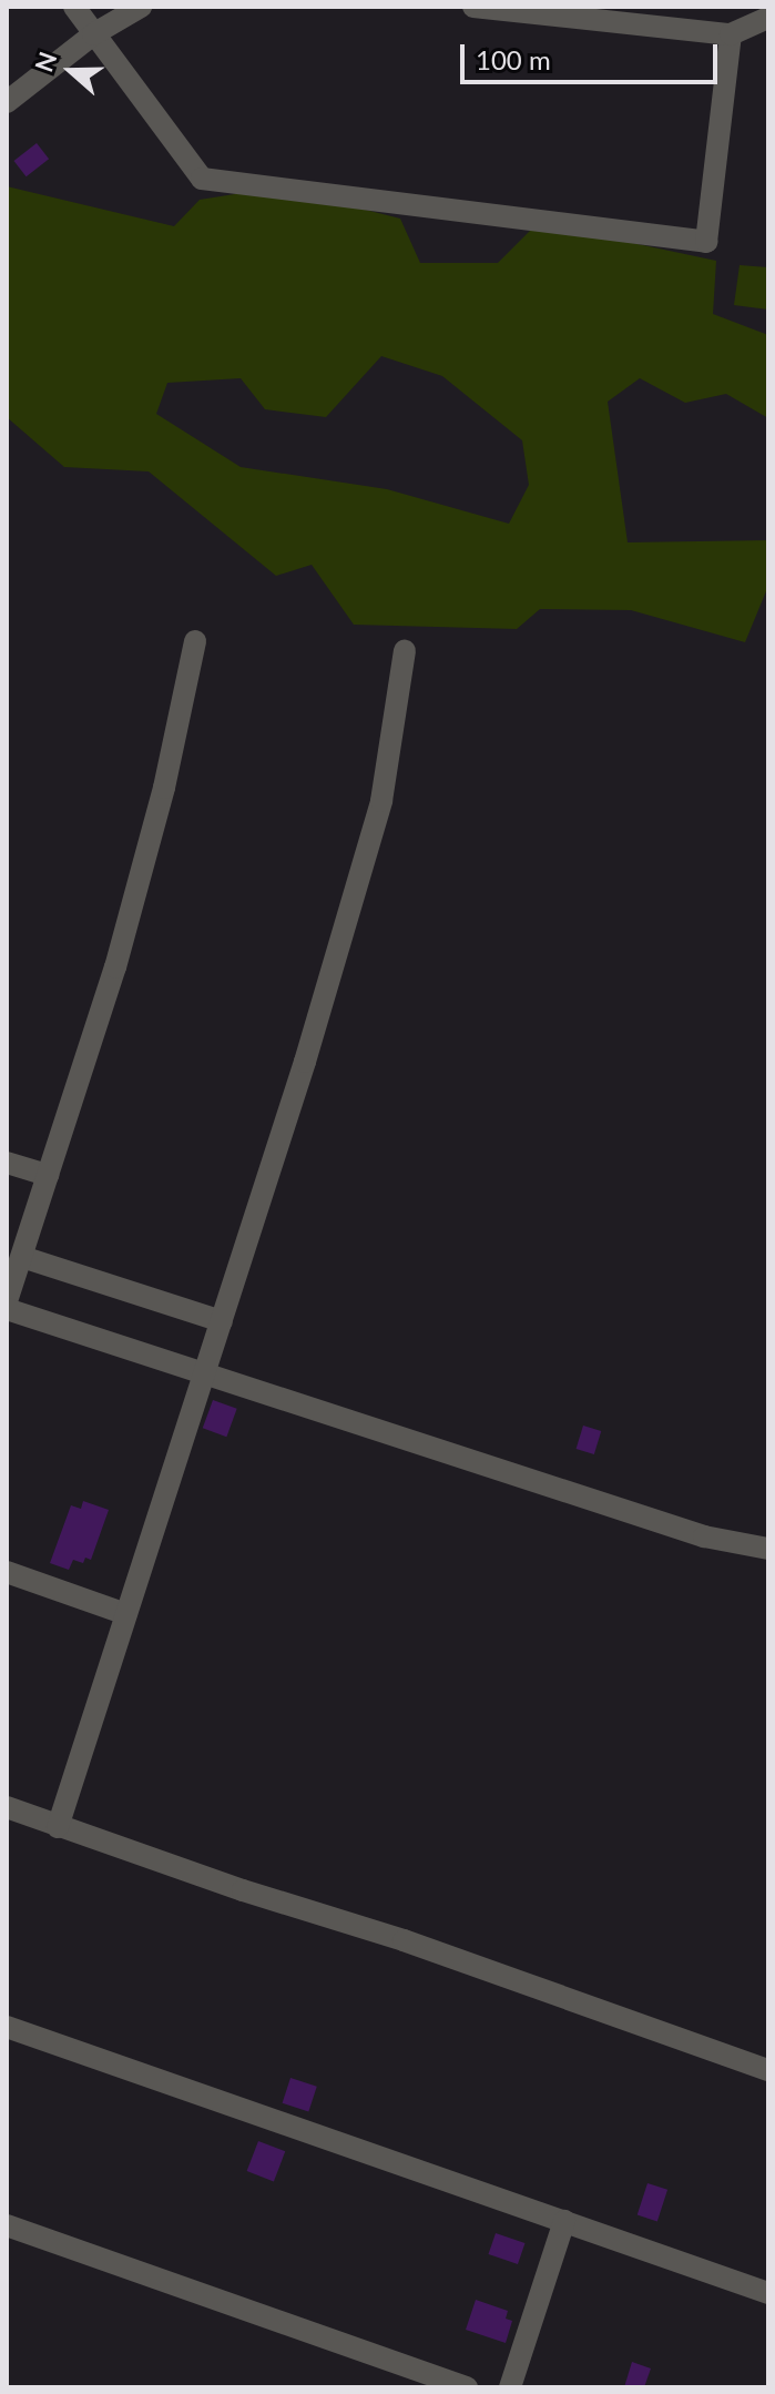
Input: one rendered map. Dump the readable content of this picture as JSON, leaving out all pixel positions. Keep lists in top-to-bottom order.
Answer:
{
  "scale_bar": "100 m",
  "north": "left"
}
